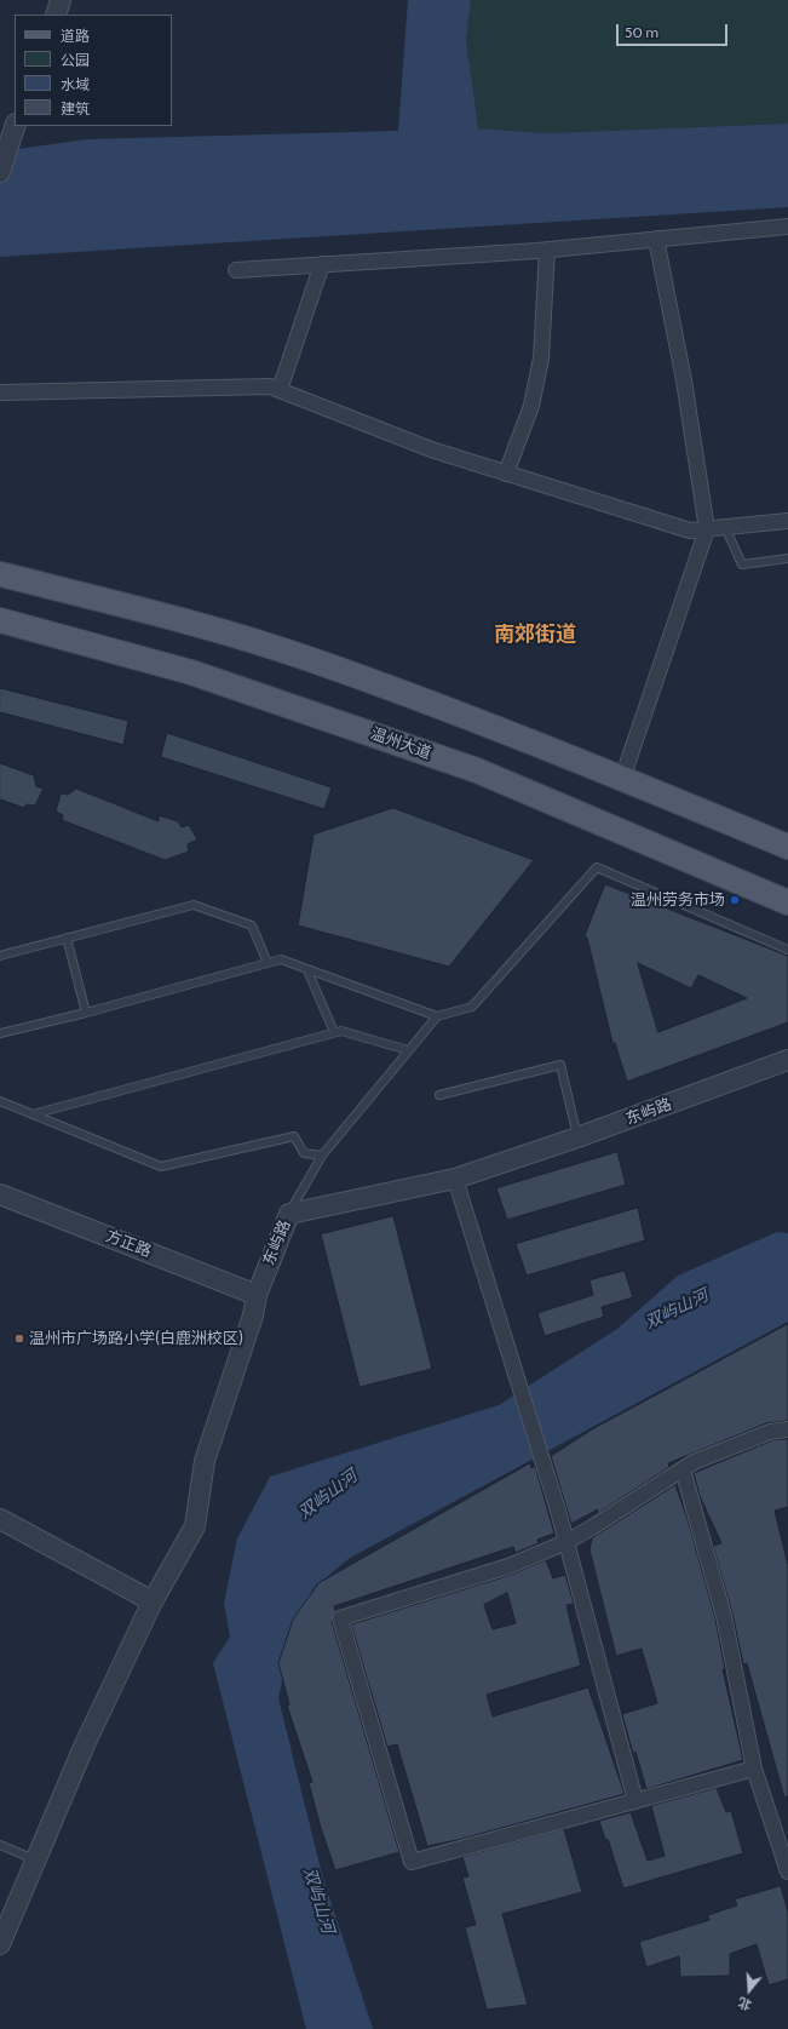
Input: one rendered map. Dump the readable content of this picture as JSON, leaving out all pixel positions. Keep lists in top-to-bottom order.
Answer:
{
  "streets": {
    "main road": ["温州大道"],
    "street": ["东屿路", "方正路"]
  },
  "crossings": [
    ["东屿路", "方正路"]
  ],
  "districts": ["南郊街道"],
  "water": ["双屿山河"],
  "places": ["温州劳务市场", "温州市广场路小学(白鹿洲校区)"],
  "legend": [
    "道路",
    "公园",
    "水域",
    "建筑"
  ],
  "scale_bar": "50 m",
  "north": "bottom"
}
